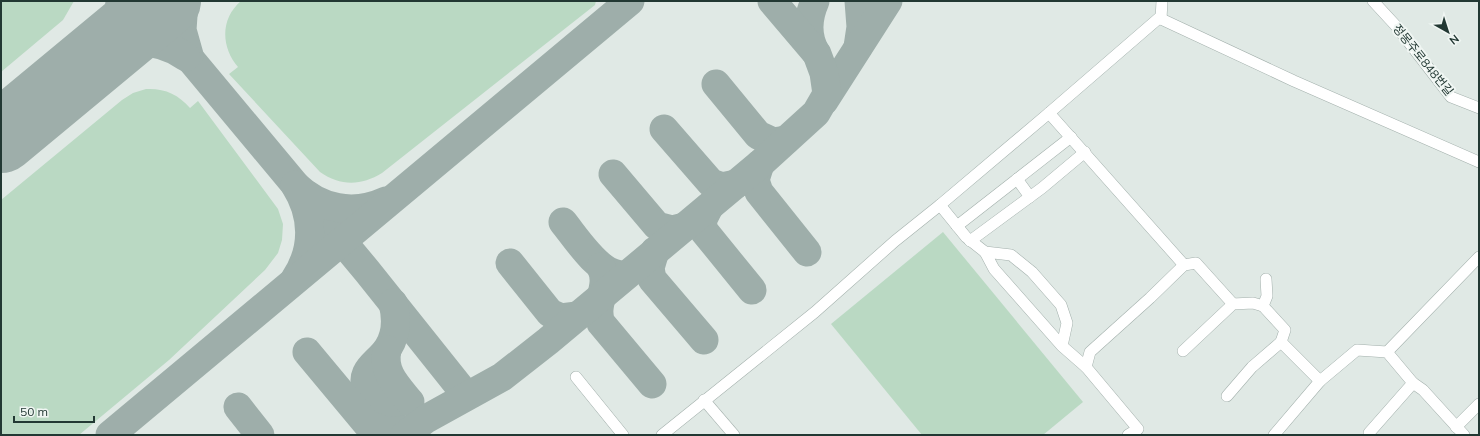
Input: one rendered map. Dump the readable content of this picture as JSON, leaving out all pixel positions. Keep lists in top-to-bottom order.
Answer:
{
  "streets": {
    "street": ["정몽주로848번길"]
  },
  "scale_bar": "50 m",
  "north": "bottom right"
}
